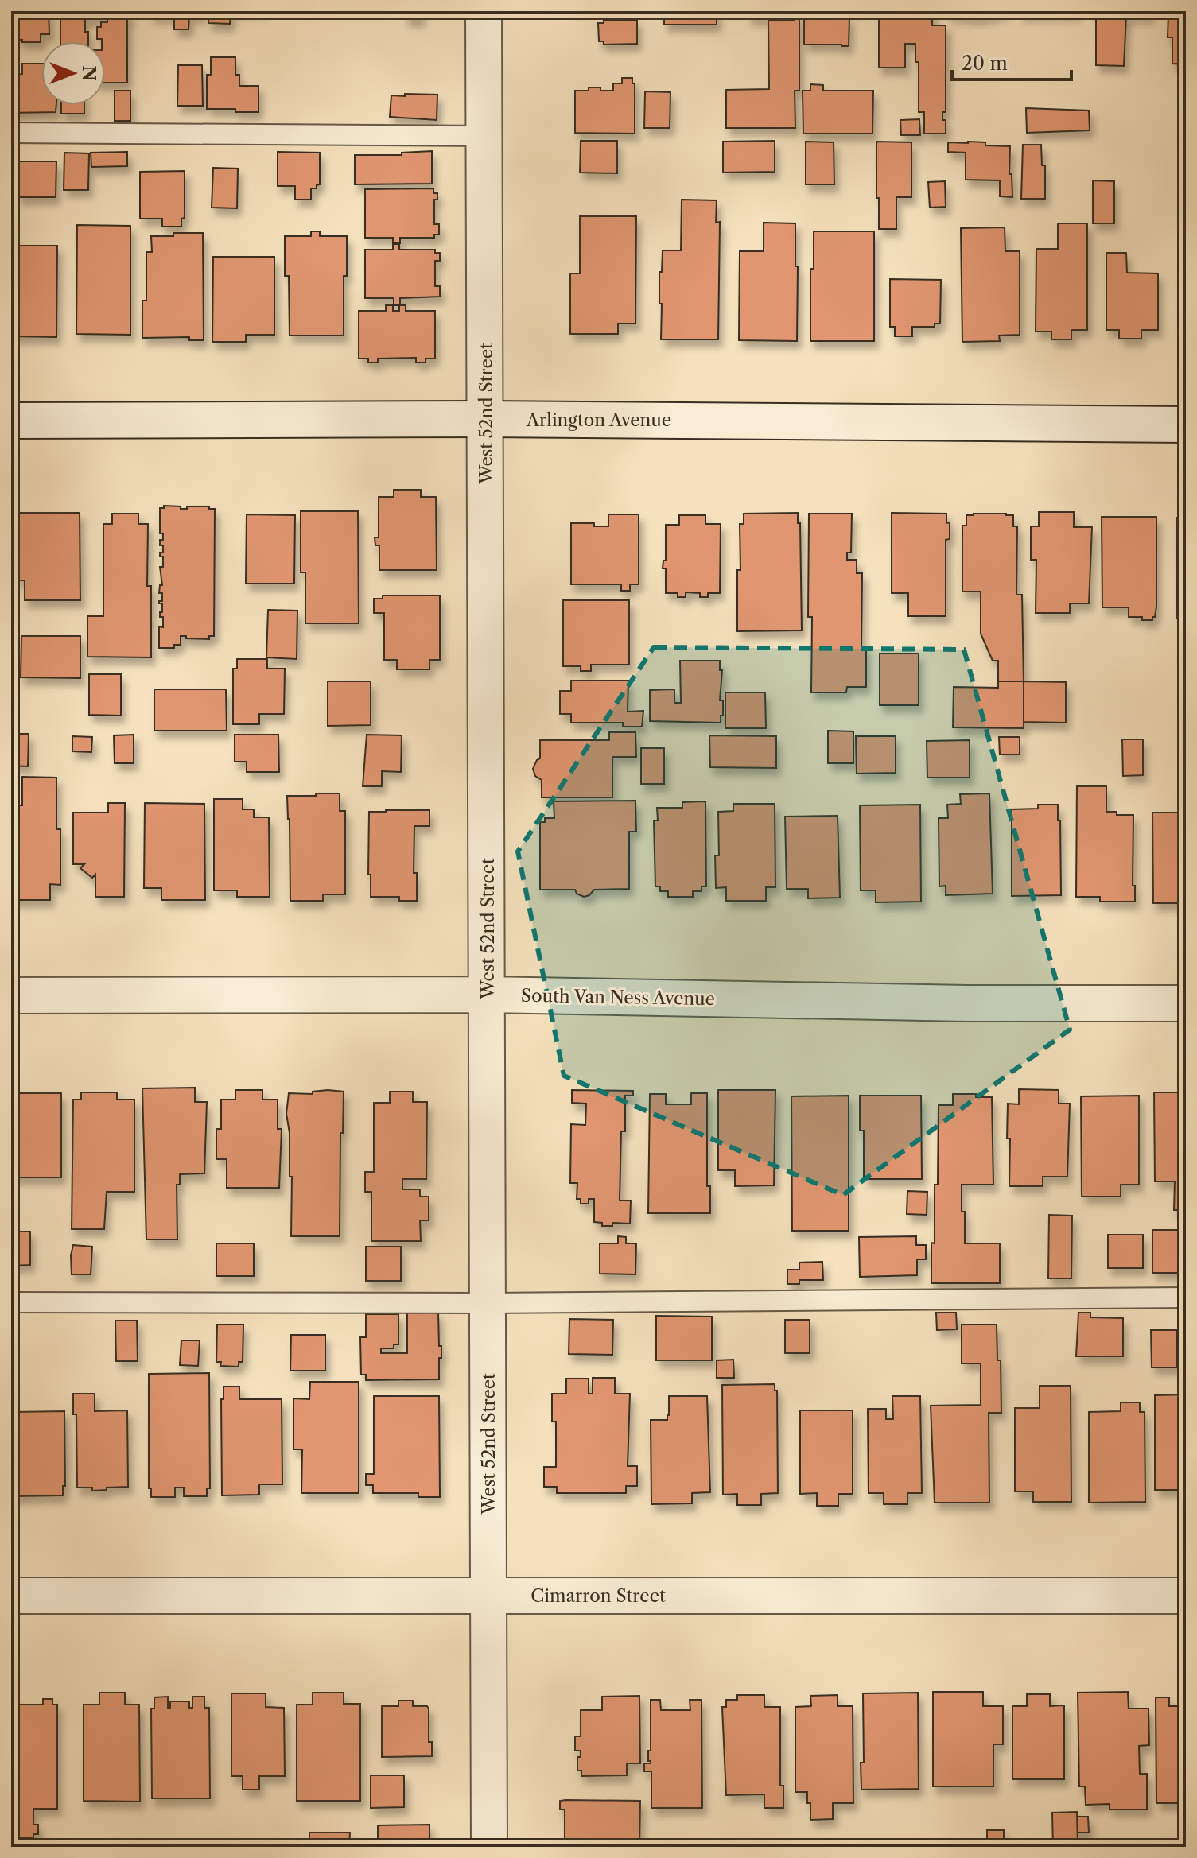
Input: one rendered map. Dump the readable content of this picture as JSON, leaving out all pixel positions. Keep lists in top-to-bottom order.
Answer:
{
  "streets": {
    "street": [
      "West 52nd Street",
      "Arlington Avenue",
      "South Van Ness Avenue",
      "Cimarron Street"
    ]
  },
  "crossings": [
    ["West 52nd Street", "Arlington Avenue"],
    ["West 52nd Street", "South Van Ness Avenue"],
    ["West 52nd Street", "Cimarron Street"]
  ],
  "scale_bar": "20 m",
  "north": "right"
}
